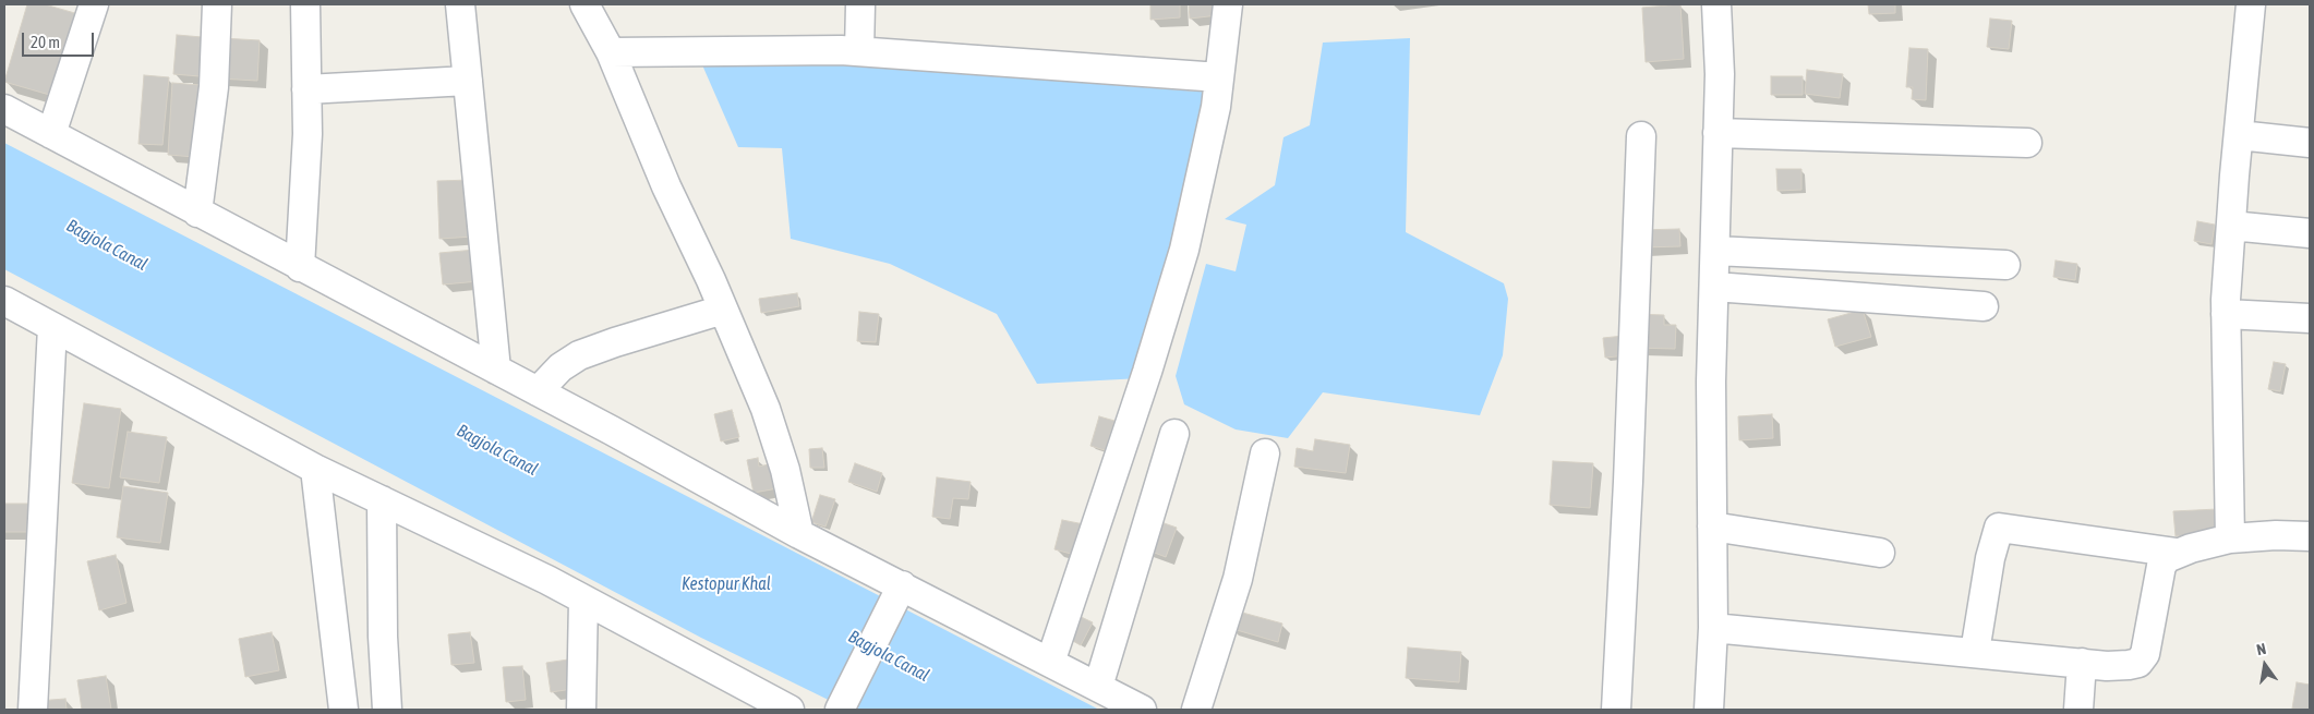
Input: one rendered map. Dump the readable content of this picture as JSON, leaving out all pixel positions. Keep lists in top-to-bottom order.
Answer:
{
  "water": ["Bagjola Canal", "Kestopur Khal"],
  "scale_bar": "20 m",
  "north": "top"
}
